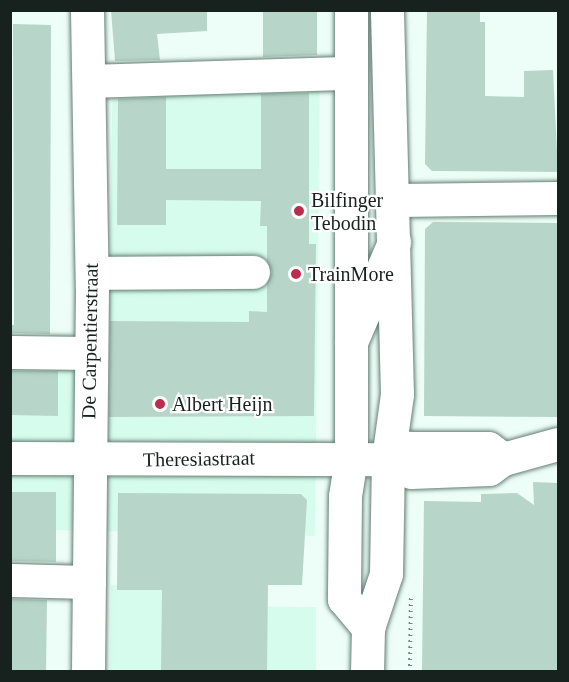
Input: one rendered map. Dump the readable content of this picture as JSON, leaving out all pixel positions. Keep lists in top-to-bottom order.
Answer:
{
  "streets": {
    "street": ["De Carpentierstraat", "Theresiastraat"]
  },
  "crossings": [
    ["De Carpentierstraat", "Theresiastraat"]
  ],
  "places": ["Bilfinger Tebodin", "TrainMore", "Albert Heijn"]
}
